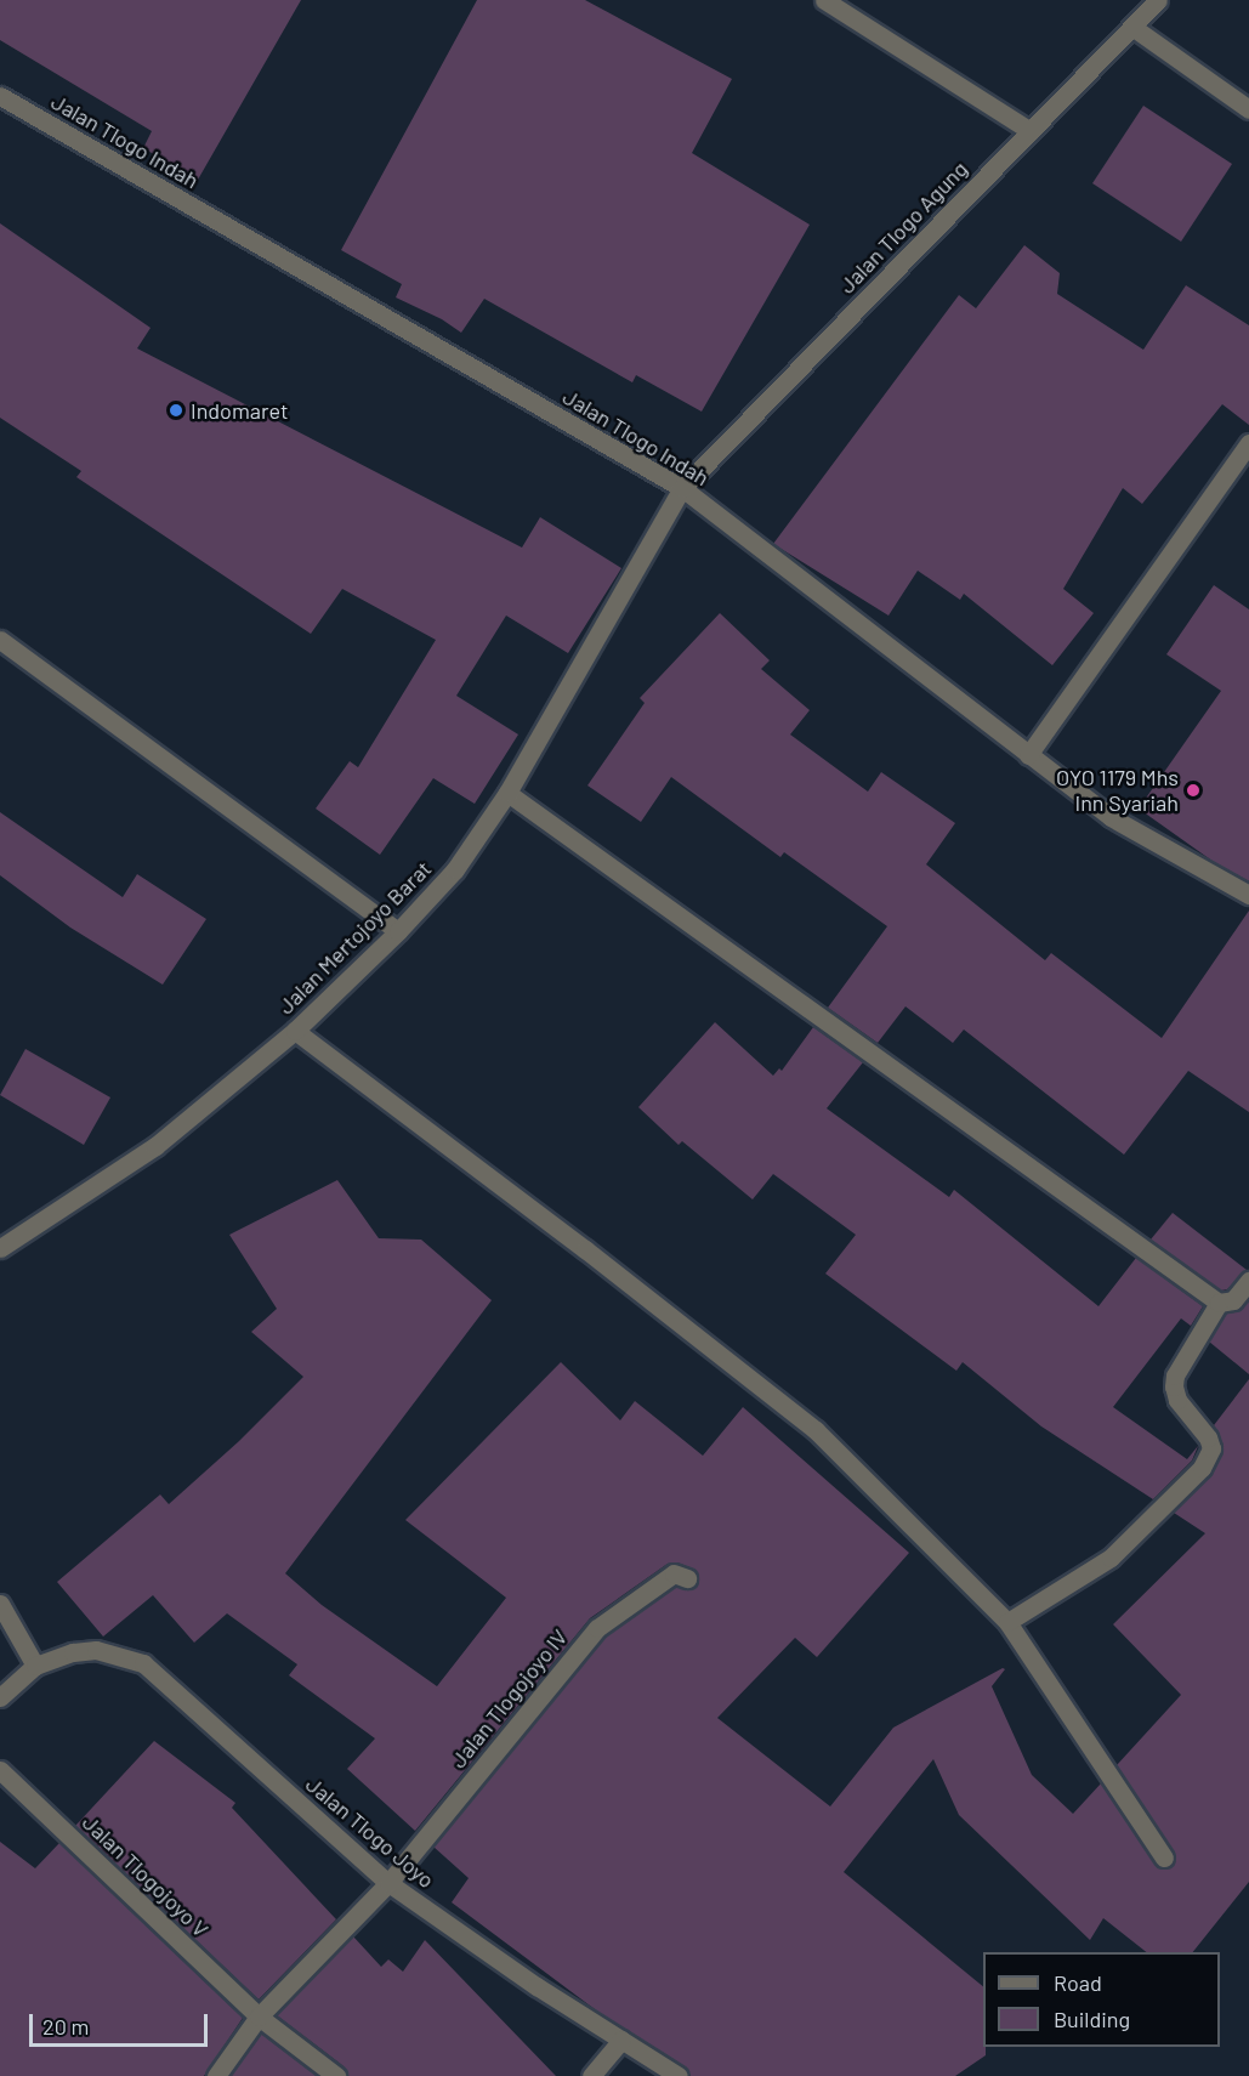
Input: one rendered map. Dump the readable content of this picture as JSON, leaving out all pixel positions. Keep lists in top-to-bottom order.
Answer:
{
  "streets": {
    "street": [
      "Jalan Tlogo Indah",
      "Jalan Tlogo Agung",
      "Jalan Mertojoyo Barat",
      "Jalan Tlogojoyo IV",
      "Jalan Tlogo Joyo",
      "Jalan Tlogojoyo V"
    ]
  },
  "crossings": [
    ["Jalan Tlogo Indah", "Jalan Tlogo Agung"],
    ["Jalan Tlogo Indah", "Jalan Mertojoyo Barat"],
    ["Jalan Tlogo Agung", "Jalan Mertojoyo Barat"],
    ["Jalan Tlogojoyo IV", "Jalan Tlogo Joyo"]
  ],
  "places": ["Indomaret", "OYO 1179 Mhs Inn Syariah"],
  "legend": ["Road", "Building"],
  "scale_bar": "20 m"
}
